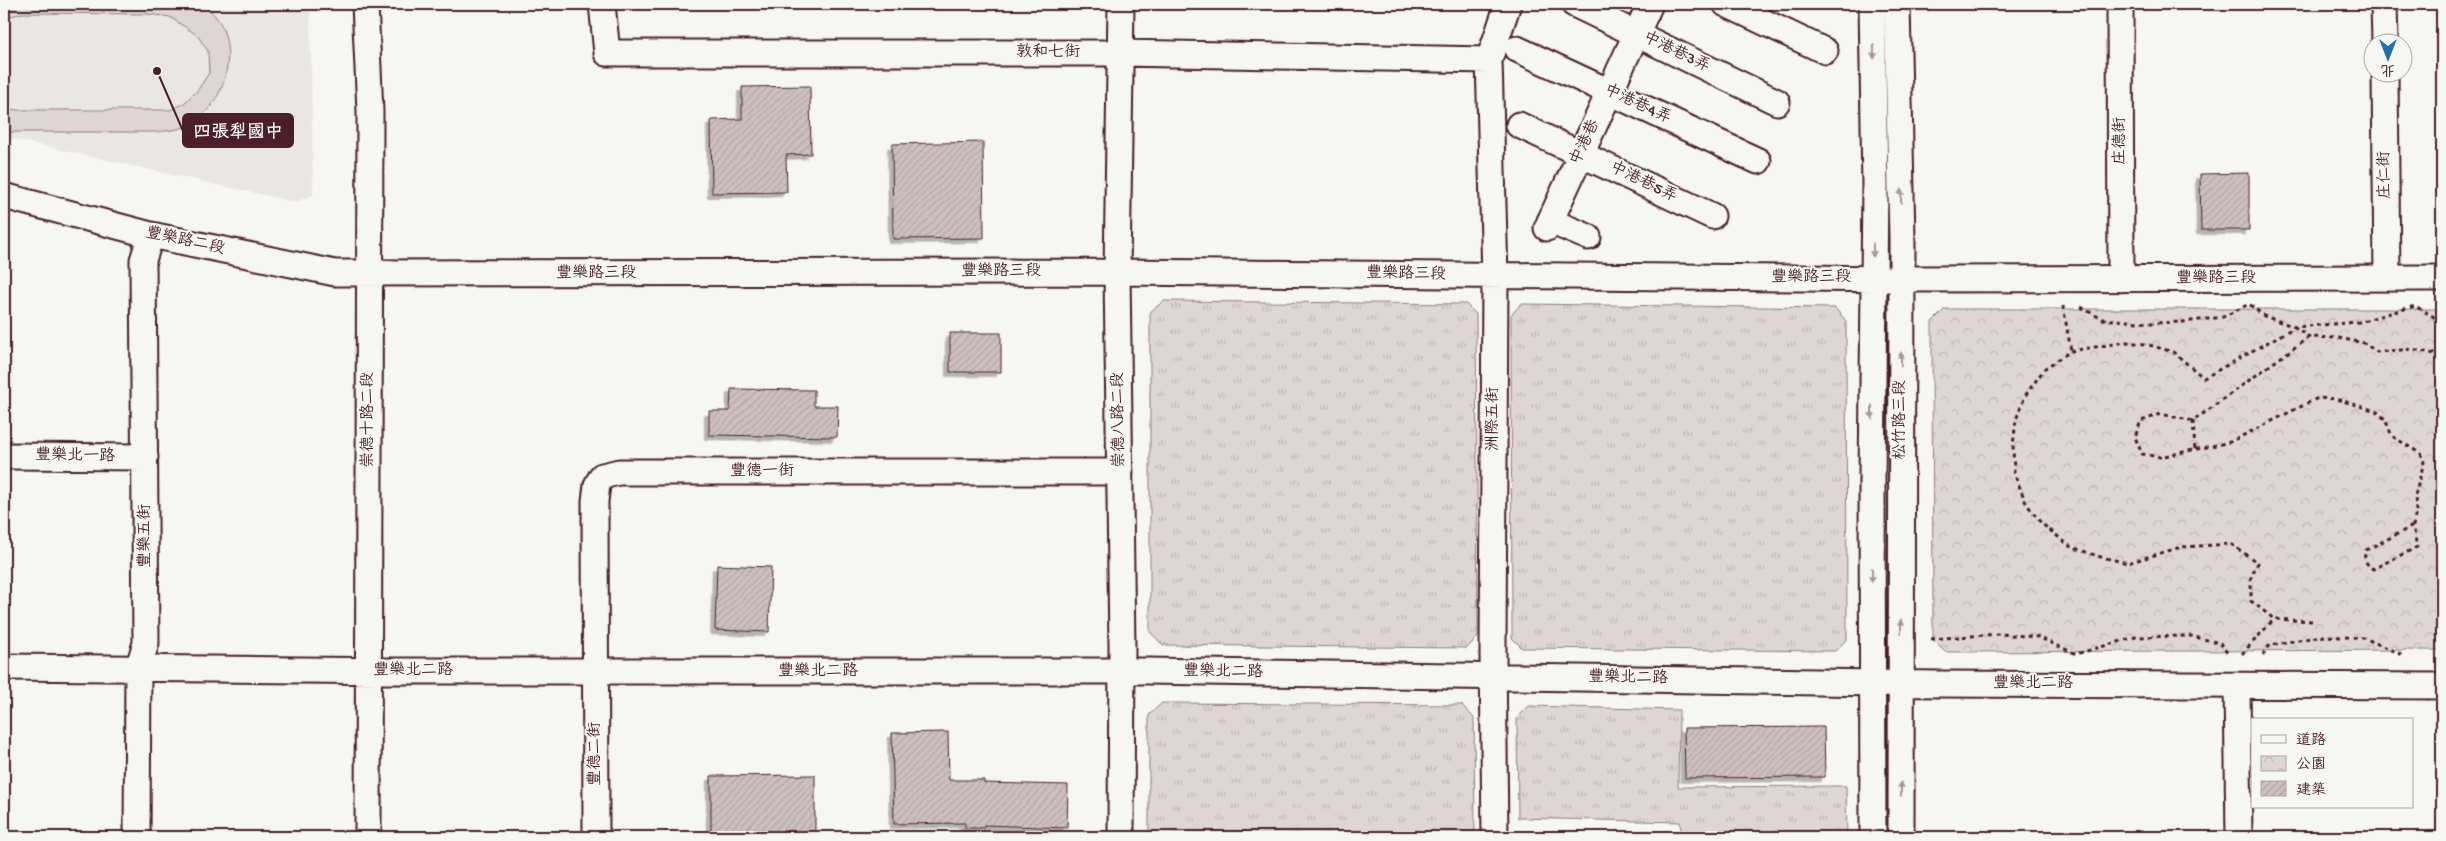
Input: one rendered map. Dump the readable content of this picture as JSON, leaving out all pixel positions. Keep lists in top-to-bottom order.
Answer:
{
  "streets": {
    "street": [
      "敦和七街",
      "中港巷3弄",
      "中港巷4弄",
      "庄德街",
      "中港巷",
      "庄仁街",
      "中港巷5弄",
      "豐樂路二段",
      "豐樂路三段",
      "洲際五街",
      "崇德十路二段",
      "崇德八路二段",
      "松竹路三段",
      "豐樂北一路",
      "豐德一街",
      "豐樂五街",
      "豐樂北二路",
      "豐德二街"
    ]
  },
  "crossings": [
    ["敦和七街", "洲際五街"],
    ["敦和七街", "崇德八路二段"],
    ["中港巷3弄", "中港巷"],
    ["中港巷4弄", "中港巷"],
    ["庄德街", "豐樂路三段"],
    ["中港巷", "中港巷5弄"],
    ["庄仁街", "豐樂路三段"],
    ["豐樂路二段", "豐樂路三段"],
    ["豐樂路二段", "崇德十路二段"],
    ["豐樂路二段", "豐樂五街"],
    ["豐樂路三段", "洲際五街"],
    ["豐樂路三段", "崇德十路二段"],
    ["豐樂路三段", "崇德八路二段"],
    ["豐樂路三段", "松竹路三段"],
    ["洲際五街", "豐樂北二路"],
    ["崇德十路二段", "豐樂北二路"],
    ["崇德八路二段", "豐德一街"],
    ["崇德八路二段", "豐樂北二路"],
    ["松竹路三段", "豐樂北二路"],
    ["豐樂北一路", "豐樂五街"],
    ["豐德一街", "豐樂北二路"],
    ["豐德一街", "豐德二街"],
    ["豐樂五街", "豐樂北二路"],
    ["豐樂北二路", "豐德二街"]
  ],
  "places": ["四張犁國中"],
  "legend": ["道路", "公園", "建築"],
  "north": "bottom"
}
